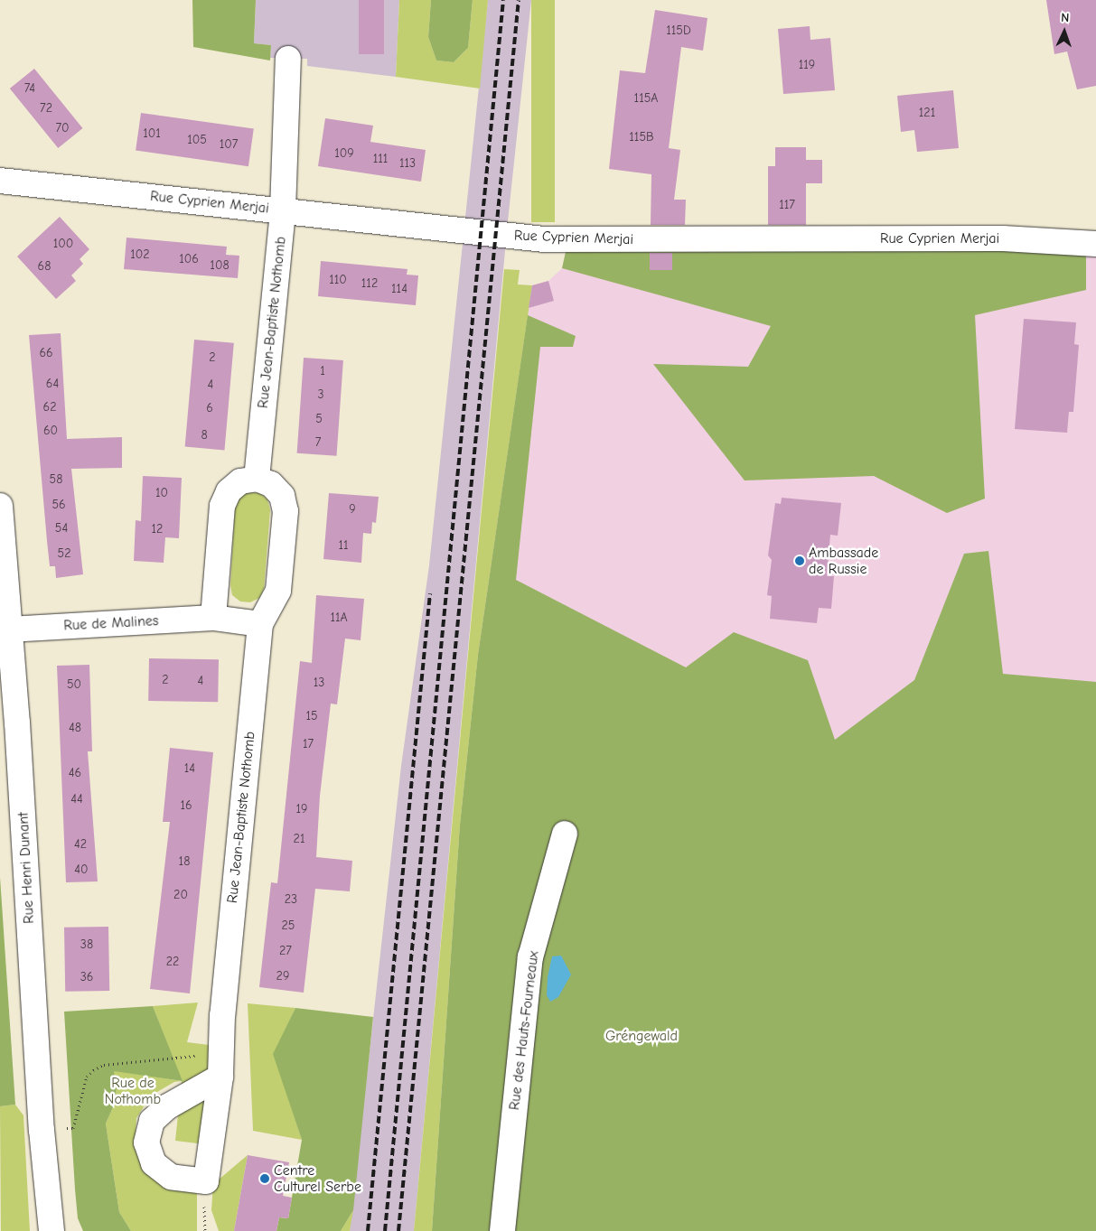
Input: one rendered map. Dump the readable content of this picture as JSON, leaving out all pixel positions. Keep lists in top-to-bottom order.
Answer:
{
  "streets": {
    "street": [
      "Rue Cyprien Merjai",
      "Rue Jean-Baptiste Nothomb",
      "Rue de Malines",
      "Rue Henri Dunant",
      "Rue des Hauts-Fourneaux"
    ]
  },
  "crossings": [
    ["Rue Cyprien Merjai", "Rue Jean-Baptiste Nothomb"],
    ["Rue de Malines", "Rue Henri Dunant"]
  ],
  "parks": ["Gréngewald", "Rue de Nothomb"],
  "places": ["Ambassade de Russie", "Centre Culturel Serbe"],
  "house_numbers": [
    "115D",
    "119",
    "74",
    "115A",
    "72",
    "121",
    "70",
    "101",
    "115B",
    "105",
    "107",
    "109",
    "111",
    "113",
    "117",
    "100",
    "102",
    "106",
    "108",
    "68",
    "110",
    "112",
    "114",
    "66",
    "2",
    "1",
    "64",
    "4",
    "3",
    "62",
    "6",
    "5",
    "60",
    "8",
    "7",
    "58",
    "10",
    "56",
    "9",
    "54",
    "12",
    "11",
    "52",
    "11A",
    "2",
    "4",
    "13",
    "50",
    "15",
    "48",
    "17",
    "14",
    "46",
    "44",
    "16",
    "19",
    "21",
    "42",
    "18",
    "40",
    "20",
    "23",
    "25",
    "38",
    "27",
    "22",
    "29",
    "36"
  ],
  "north": "top"
}
